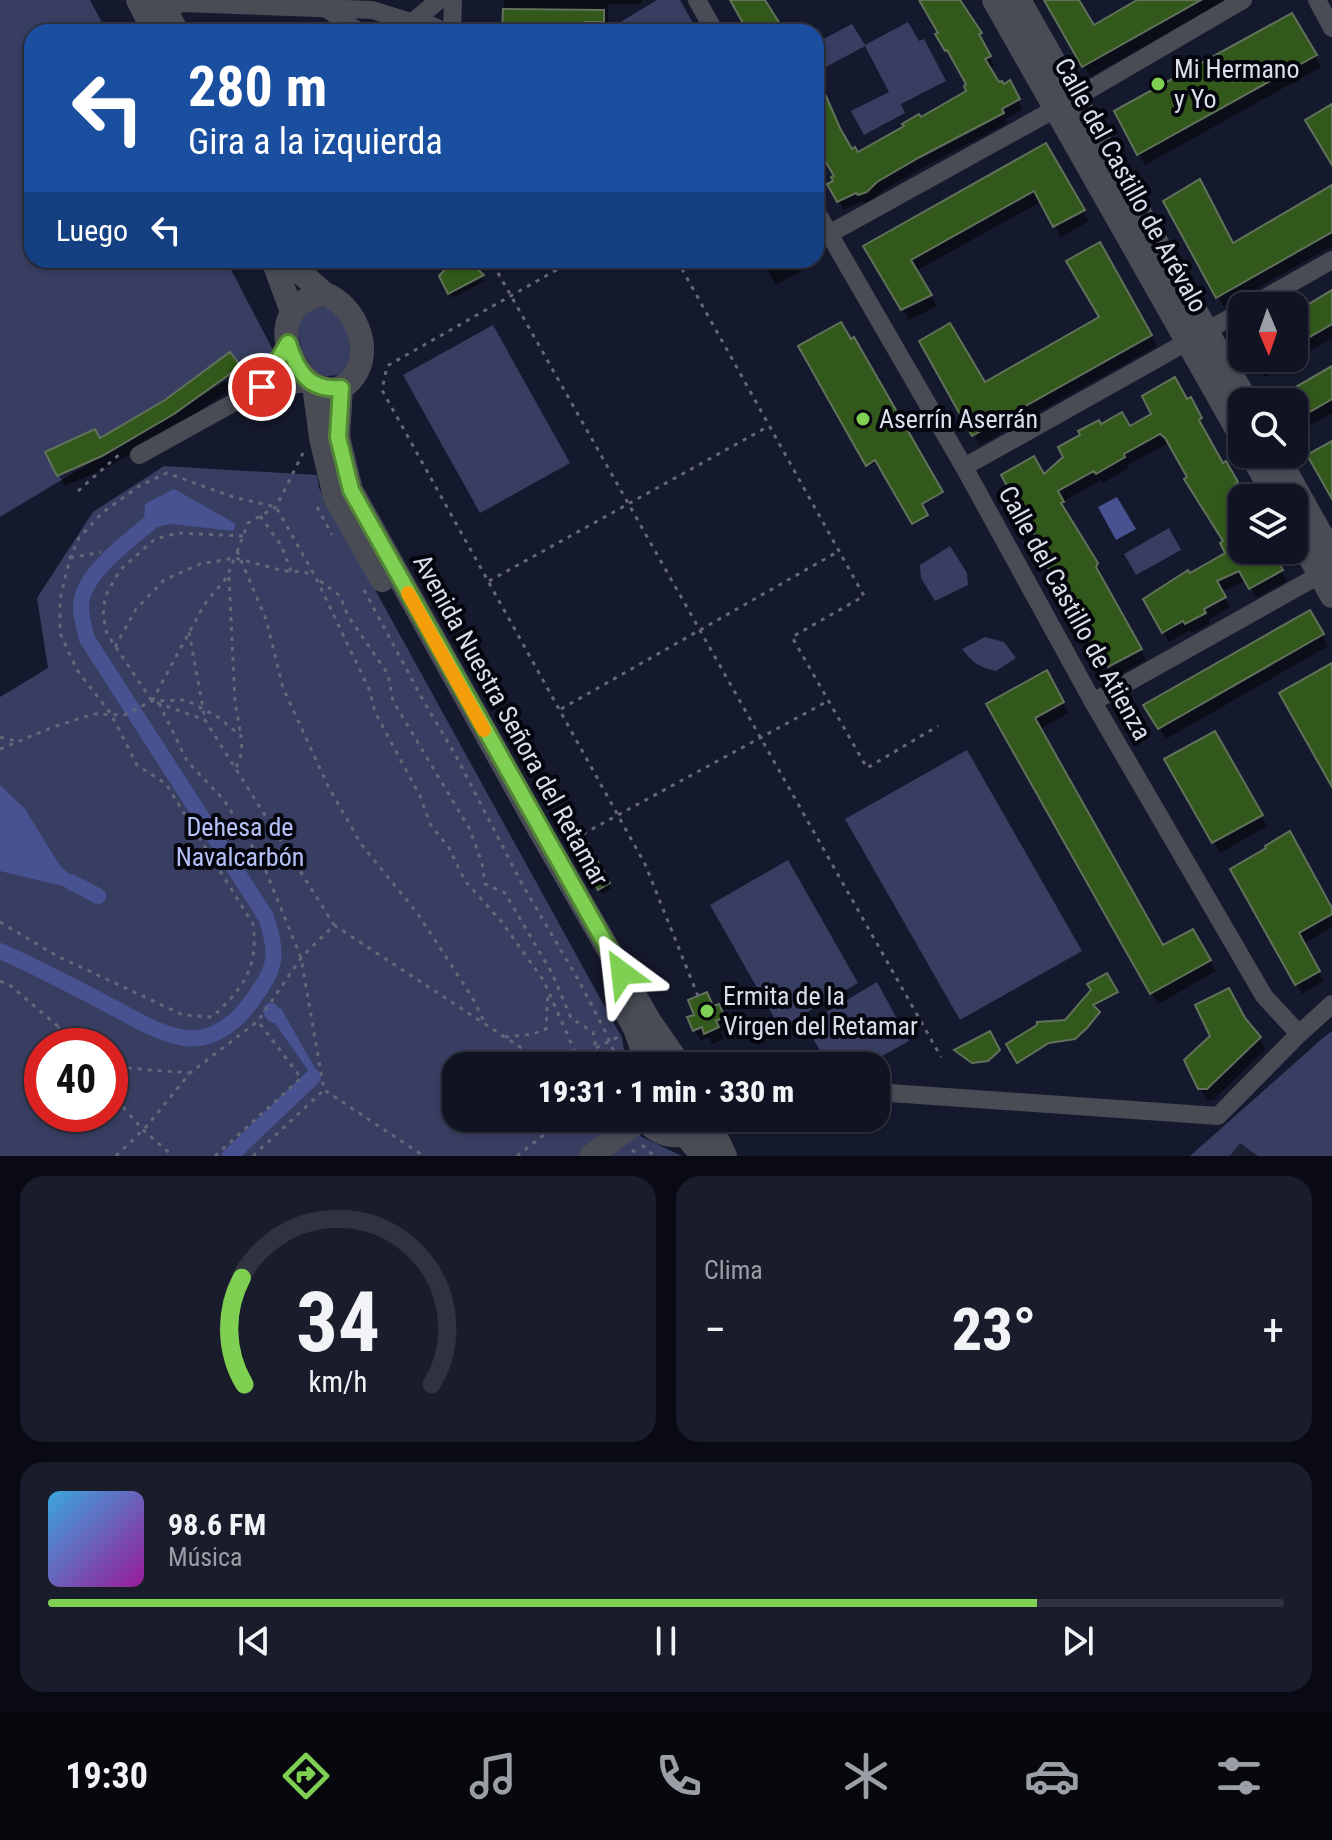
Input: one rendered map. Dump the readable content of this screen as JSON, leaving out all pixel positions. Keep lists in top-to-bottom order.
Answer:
{
  "streets": {
    "street": ["Calle del Castillo de Arévalo", "Calle del Castillo de Atienza", "Avenida Nuestra Señora del Retamar"]
  },
  "parks": ["Dehesa de Navalcarbón"],
  "places": ["Mi Hermano y Yo", "Aserrín Aserrán", "Ermita de la Virgen del Retamar"],
  "north": "bottom",
  "page": {
    "turn": ["280 m", "Gira a la izquierda"],
    "then": "Luego",
    "limit": "40",
    "trip": "19:31 · 1 min · 330 m",
    "tile": "Clima",
    "heat": ["−", "23°", "+"],
    "song": ["98.6 FM", "Música"],
    "tabs": "19:30",
    "gauge": ["34", "km/h"]
  }
}
